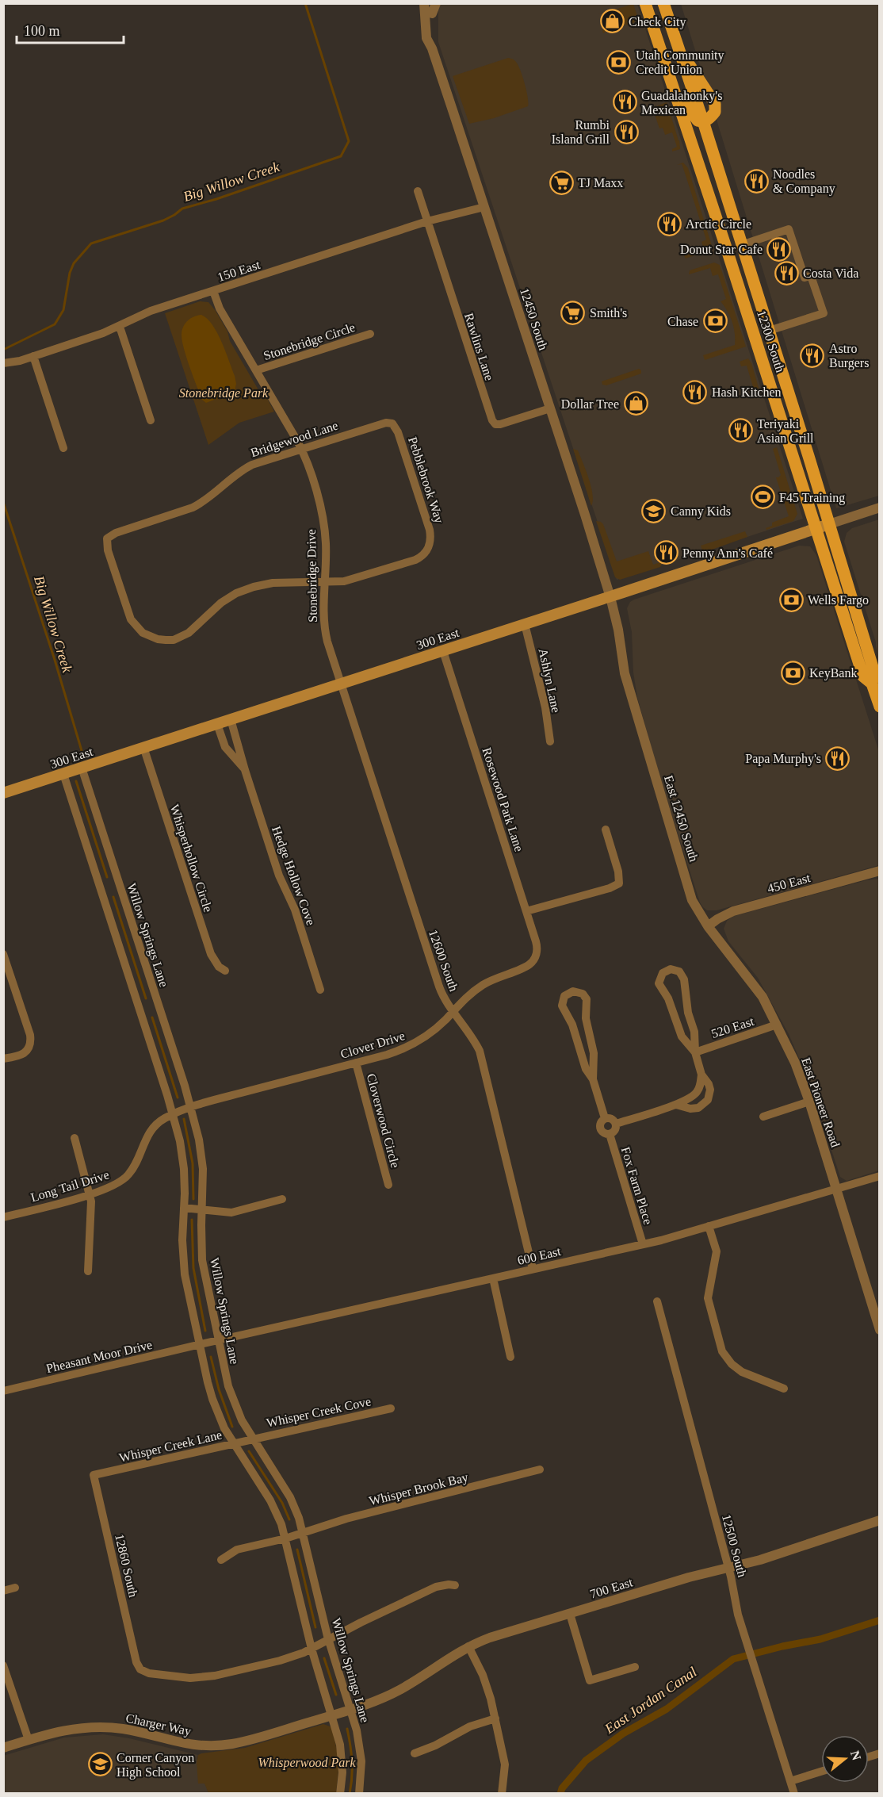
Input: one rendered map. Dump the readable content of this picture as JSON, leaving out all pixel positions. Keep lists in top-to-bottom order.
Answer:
{
  "streets": {
    "main road": ["12300 South", "300 East"],
    "street": [
      "150 East",
      "12450 South",
      "Stonebridge Circle",
      "Rawlins Lane",
      "Bridgewood Lane",
      "Pebblebrook Way",
      "Stonebridge Drive",
      "Ashlyn Lane",
      "Rosewood Park Lane",
      "East 12450 South",
      "Whisperhollow Circle",
      "Hedge Hollow Cove",
      "450 East",
      "Willow Springs Lane",
      "12600 South",
      "520 East",
      "Clover Drive",
      "East Pioneer Road",
      "Cloverwood Circle",
      "Long Tail Drive",
      "Fox Farm Place",
      "600 East",
      "Pheasant Moor Drive",
      "Whisper Creek Cove",
      "Whisper Creek Lane",
      "Whisper Brook Bay",
      "12500 South",
      "12860 South",
      "700 East",
      "Charger Way"
    ]
  },
  "crossings": [
    ["150 East", "12450 South"],
    ["150 East", "Rawlins Lane"],
    ["150 East", "Stonebridge Drive"],
    ["12450 South", "Rawlins Lane"],
    ["12450 South", "300 East"],
    ["12450 South", "East 12450 South"],
    ["Stonebridge Circle", "Stonebridge Drive"],
    ["12300 South", "300 East"],
    ["Bridgewood Lane", "Pebblebrook Way"],
    ["Bridgewood Lane", "Stonebridge Drive"],
    ["Pebblebrook Way", "Stonebridge Drive"],
    ["Stonebridge Drive", "300 East"],
    ["Stonebridge Drive", "12600 South"],
    ["300 East", "Ashlyn Lane"],
    ["300 East", "Rosewood Park Lane"],
    ["300 East", "East 12450 South"],
    ["300 East", "Whisperhollow Circle"],
    ["300 East", "Hedge Hollow Cove"],
    ["300 East", "Willow Springs Lane"],
    ["300 East", "12600 South"],
    ["Rosewood Park Lane", "Clover Drive"],
    ["East 12450 South", "450 East"],
    ["East 12450 South", "520 East"],
    ["East 12450 South", "East Pioneer Road"],
    ["Willow Springs Lane", "Clover Drive"],
    ["Willow Springs Lane", "Long Tail Drive"],
    ["Willow Springs Lane", "600 East"],
    ["Willow Springs Lane", "Whisper Creek Cove"],
    ["Willow Springs Lane", "Whisper Creek Lane"],
    ["Willow Springs Lane", "Whisper Brook Bay"],
    ["Willow Springs Lane", "Charger Way"],
    ["12600 South", "Clover Drive"],
    ["12600 South", "600 East"],
    ["520 East", "East Pioneer Road"],
    ["Clover Drive", "Cloverwood Circle"],
    ["Clover Drive", "Long Tail Drive"],
    ["East Pioneer Road", "600 East"],
    ["Fox Farm Place", "600 East"],
    ["600 East", "Pheasant Moor Drive"],
    ["Whisper Creek Cove", "Whisper Creek Lane"],
    ["Whisper Creek Lane", "12860 South"],
    ["12500 South", "700 East"],
    ["700 East", "Charger Way"]
  ],
  "water": ["Big Willow Creek", "East Jordan Canal"],
  "parks": ["Stonebridge Park", "Whisperwood Park"],
  "places": {
    "shop": ["Check City", "Dollar Tree"],
    "bank": [
      "Utah Community Credit Union",
      "Chase",
      "Wells Fargo",
      "KeyBank"
    ],
    "restaurant": [
      "Guadalahonky's Mexican",
      "Rumbi Island Grill",
      "Noodles & Company",
      "Arctic Circle",
      "Donut Star Cafe",
      "Costa Vida",
      "Astro Burgers",
      "Hash Kitchen",
      "Teriyaki Asian Grill",
      "Penny Ann's Café",
      "Papa Murphy's"
    ],
    "supermarket": ["TJ Maxx", "Smith's"],
    "sports": ["F45 Training"],
    "school or university": ["Canny Kids", "Corner Canyon High School"]
  },
  "scale_bar": "100 m",
  "north": "right"
}
